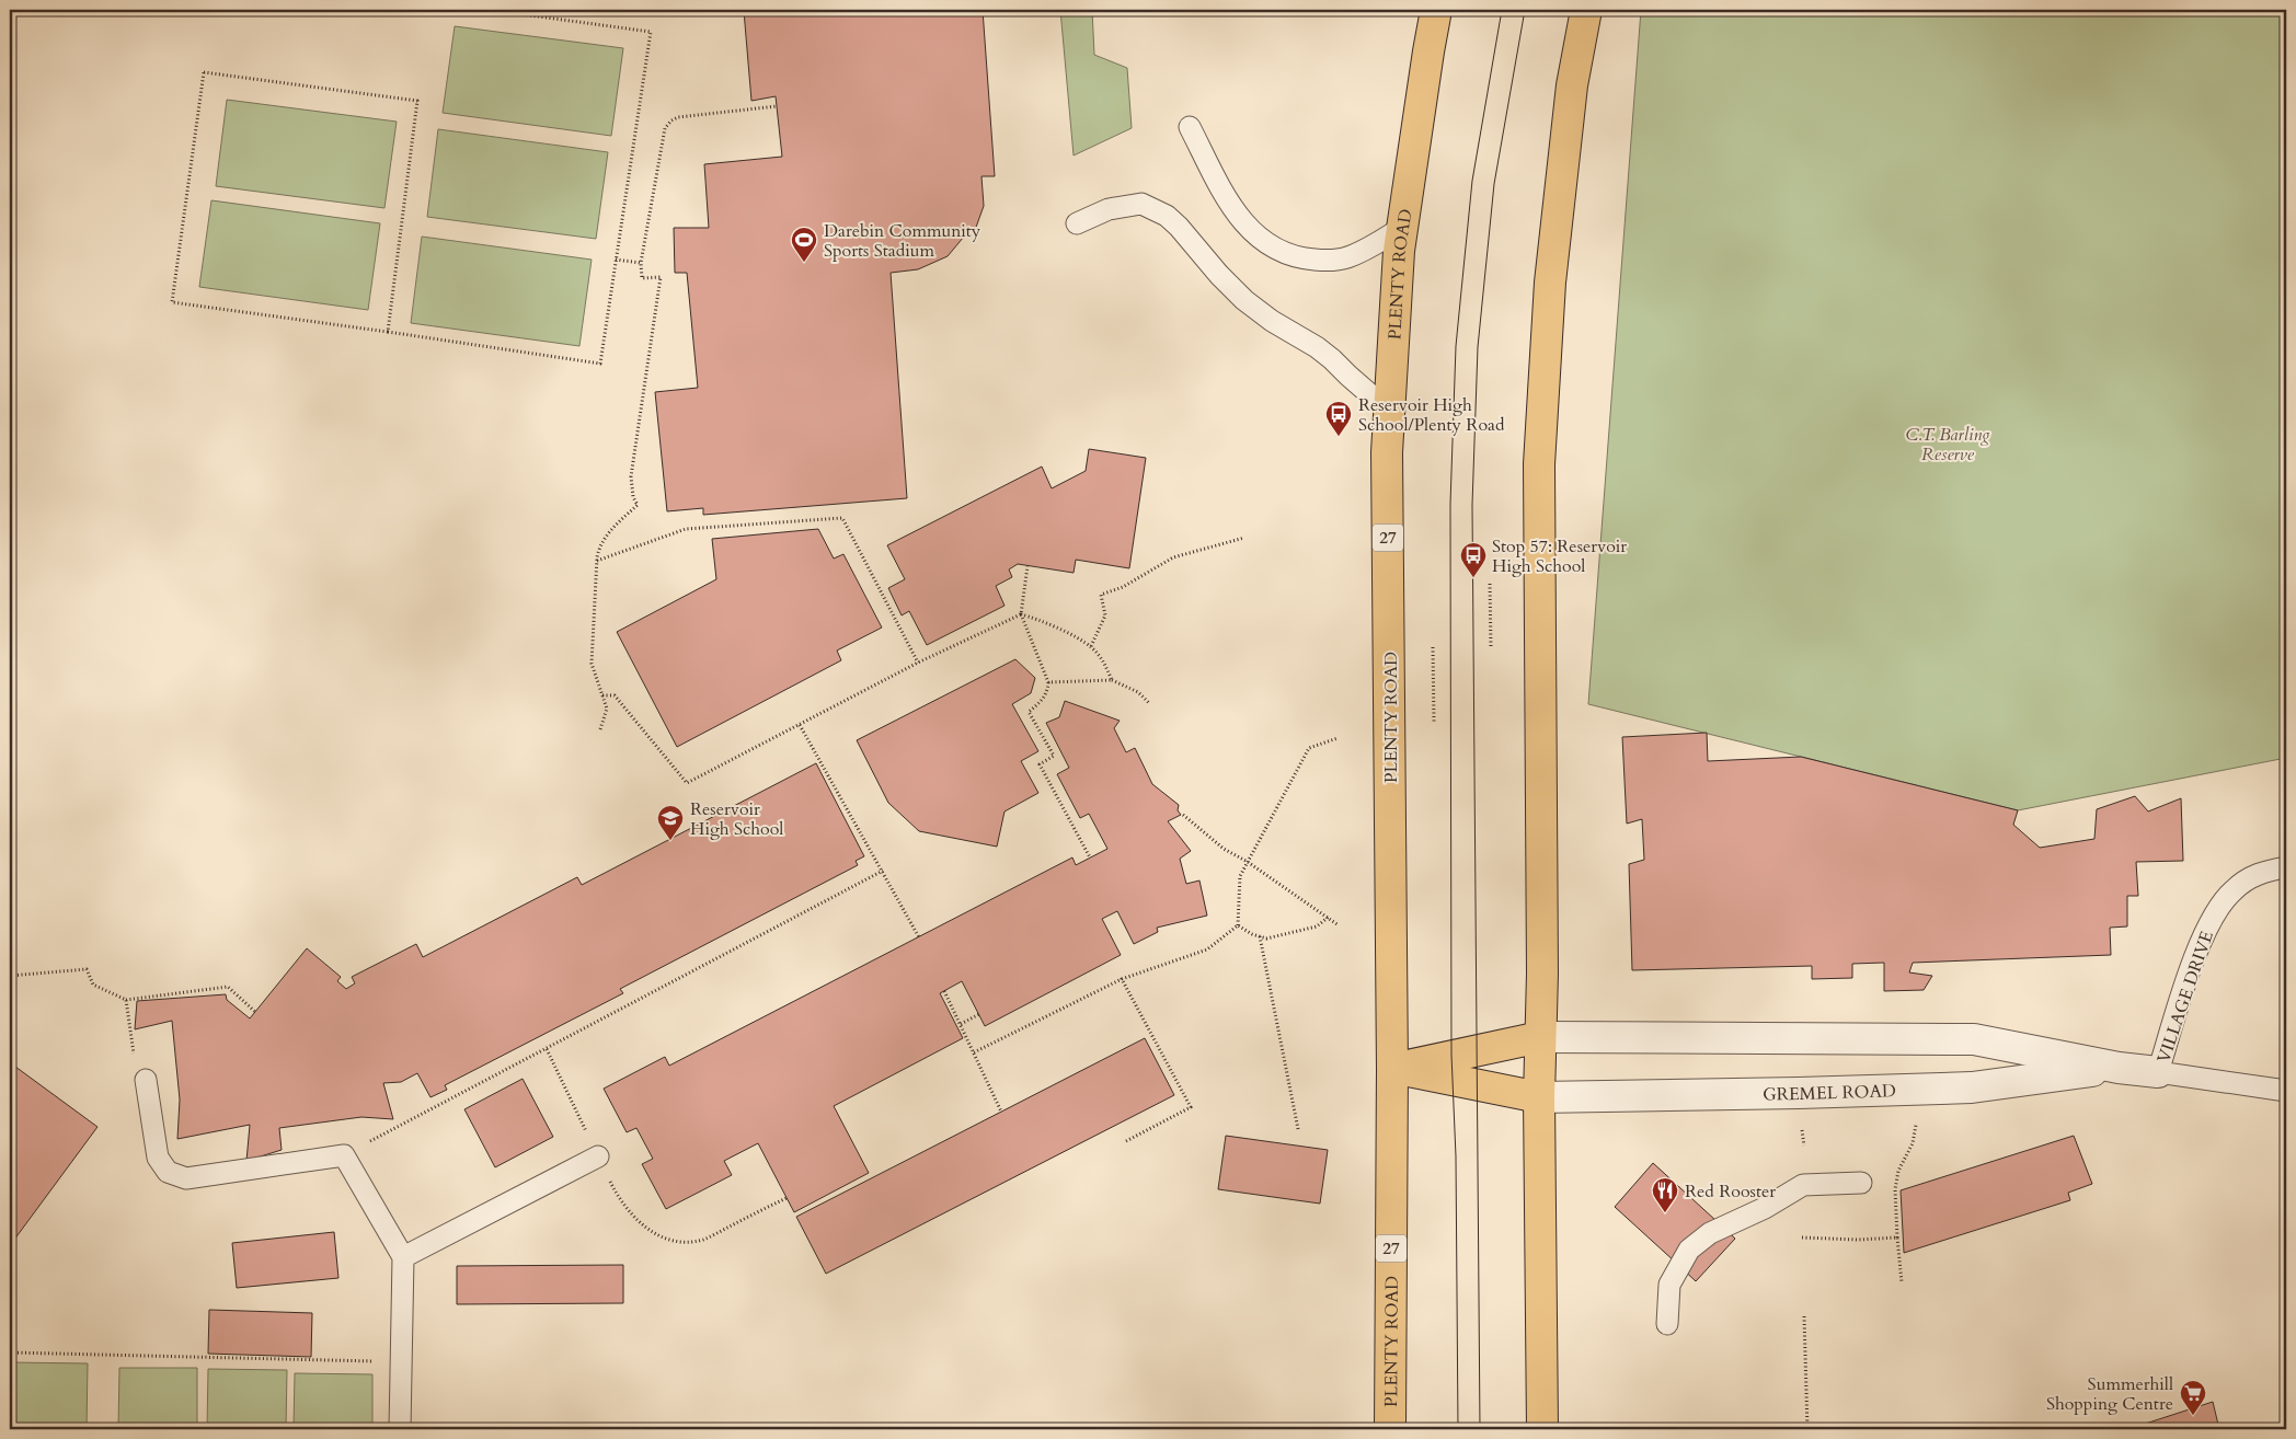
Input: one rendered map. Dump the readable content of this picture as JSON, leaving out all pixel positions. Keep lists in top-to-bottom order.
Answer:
{
  "streets": {
    "highway": ["PLENTY ROAD", "27"],
    "street": ["GREMEL ROAD"],
    "lane": ["VILLAGE DRIVE"]
  },
  "crossings": [
    ["VILLAGE DRIVE", "GREMEL ROAD"]
  ],
  "parks": ["C.T. Barling Reserve"],
  "places": {
    "sports": ["Darebin Community Sports Stadium"],
    "bus stop": ["Reservoir High School/Plenty Road", "Stop 57: Reservoir High School"],
    "school or university": ["Reservoir High School"],
    "restaurant": ["Red Rooster"],
    "supermarket": ["Summerhill Shopping Centre"]
  }
}
